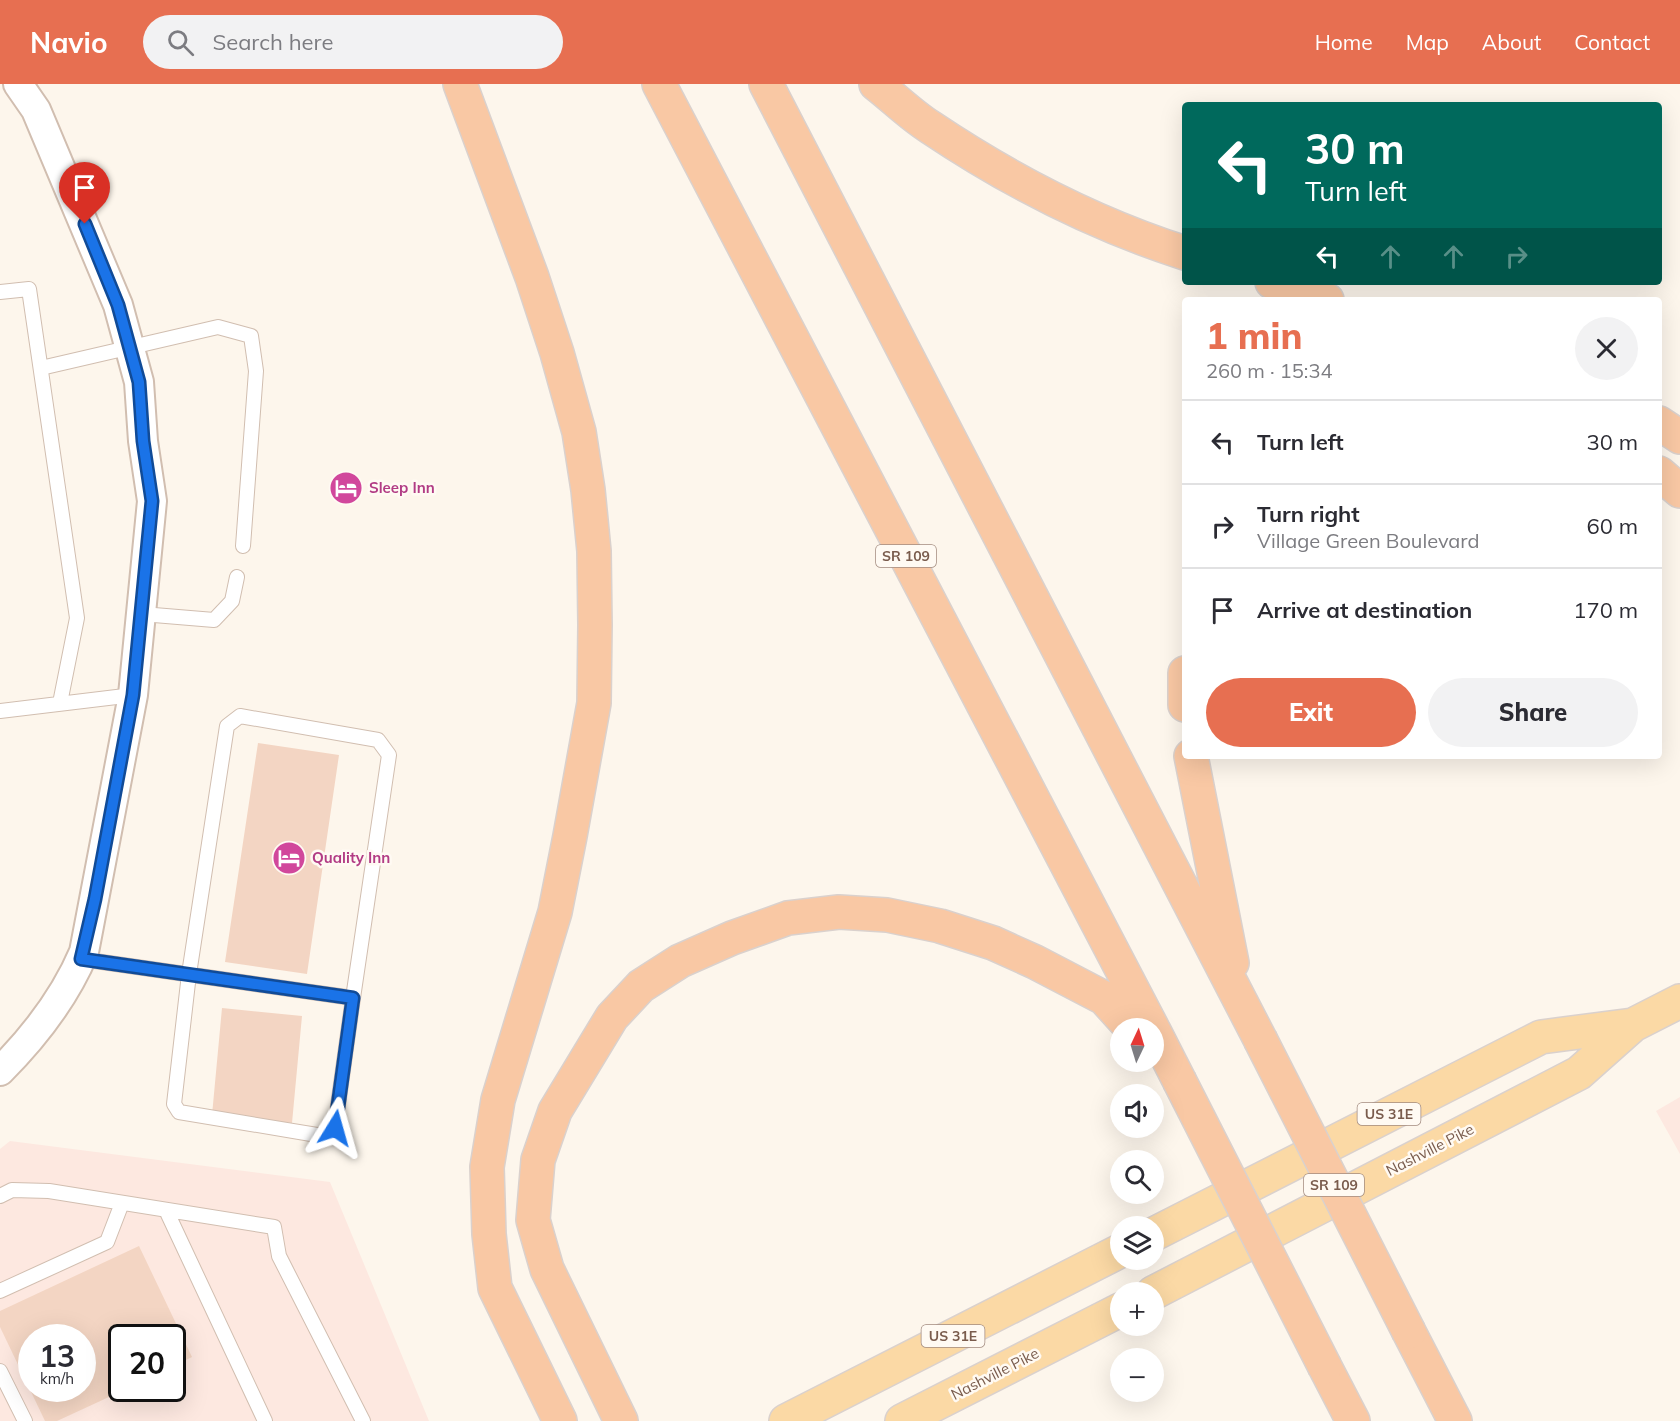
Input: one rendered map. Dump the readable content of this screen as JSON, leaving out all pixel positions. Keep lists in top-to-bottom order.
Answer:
{
  "streets": {
    "highway": ["SR 109"],
    "main road": ["US 31E", "Nashville Pike"]
  },
  "places": {
    "hotel": ["Sleep Inn", "Quality Inn"]
  },
  "north": "top",
  "page": {
    "header": "Navio",
    "search": "Search here",
    "nav": [
      "Home",
      "Map",
      "About",
      "Contact"
    ],
    "turn": ["30 m", "Turn left"],
    "heading": ["1 min", "260 m · 15:34"],
    "list": [
      {
        "name": "Turn left",
        "value": "30 m"
      },
      {
        "name": "Turn right",
        "note": "Village Green Boulevard",
        "value": "60 m"
      },
      {
        "name": "Arrive at destination",
        "value": "170 m"
      }
    ],
    "buttons": ["Exit", "Share"],
    "map_buttons": ["+", "−"],
    "speed": "13 km/h",
    "limit": "20"
  }
}
